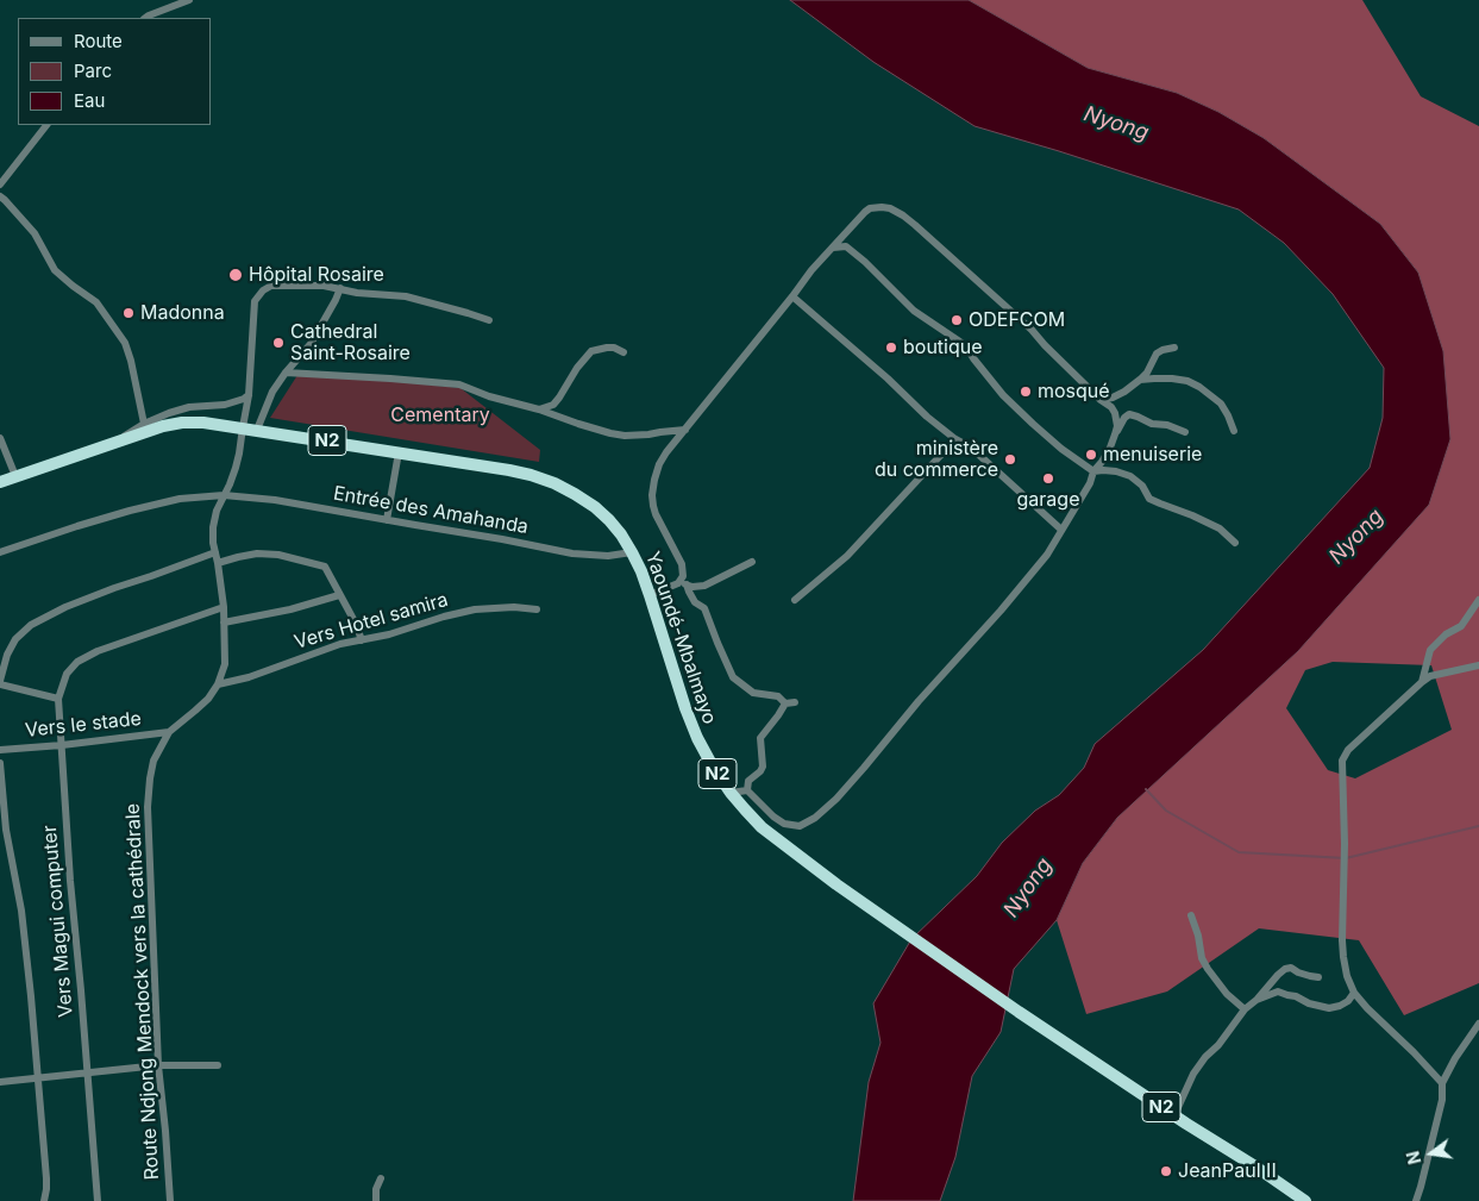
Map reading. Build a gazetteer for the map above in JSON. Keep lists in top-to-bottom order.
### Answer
{
  "streets": {
    "highway": ["N2", "Yaoundé-Mbalmayo"],
    "street": [
      "Entrée des Amahanda",
      "Vers Hotel samira",
      "Vers le stade",
      "Vers Magui computer",
      "Route Ndjong Mendock vers la cathédrale"
    ]
  },
  "crossings": [
    ["N2", "Yaoundé-Mbalmayo"],
    ["Entrée des Amahanda", "Yaoundé-Mbalmayo"],
    ["Entrée des Amahanda", "Route Ndjong Mendock vers la cathédrale"],
    ["Vers Hotel samira", "Route Ndjong Mendock vers la cathédrale"],
    ["Yaoundé-Mbalmayo", "Route Ndjong Mendock vers la cathédrale"],
    ["Vers le stade", "Vers Magui computer"],
    ["Vers le stade", "Route Ndjong Mendock vers la cathédrale"]
  ],
  "water": ["Nyong"],
  "parks": ["Cementary"],
  "places": [
    "Hôpital Rosaire",
    "Madonna",
    "ODEFCOM",
    "Cathedral Saint-Rosaire",
    "boutique",
    "mosqué",
    "menuiserie",
    "ministère du commerce",
    "garage",
    "JeanPaul II"
  ],
  "legend": ["Route", "Parc", "Eau"],
  "north": "left"
}
